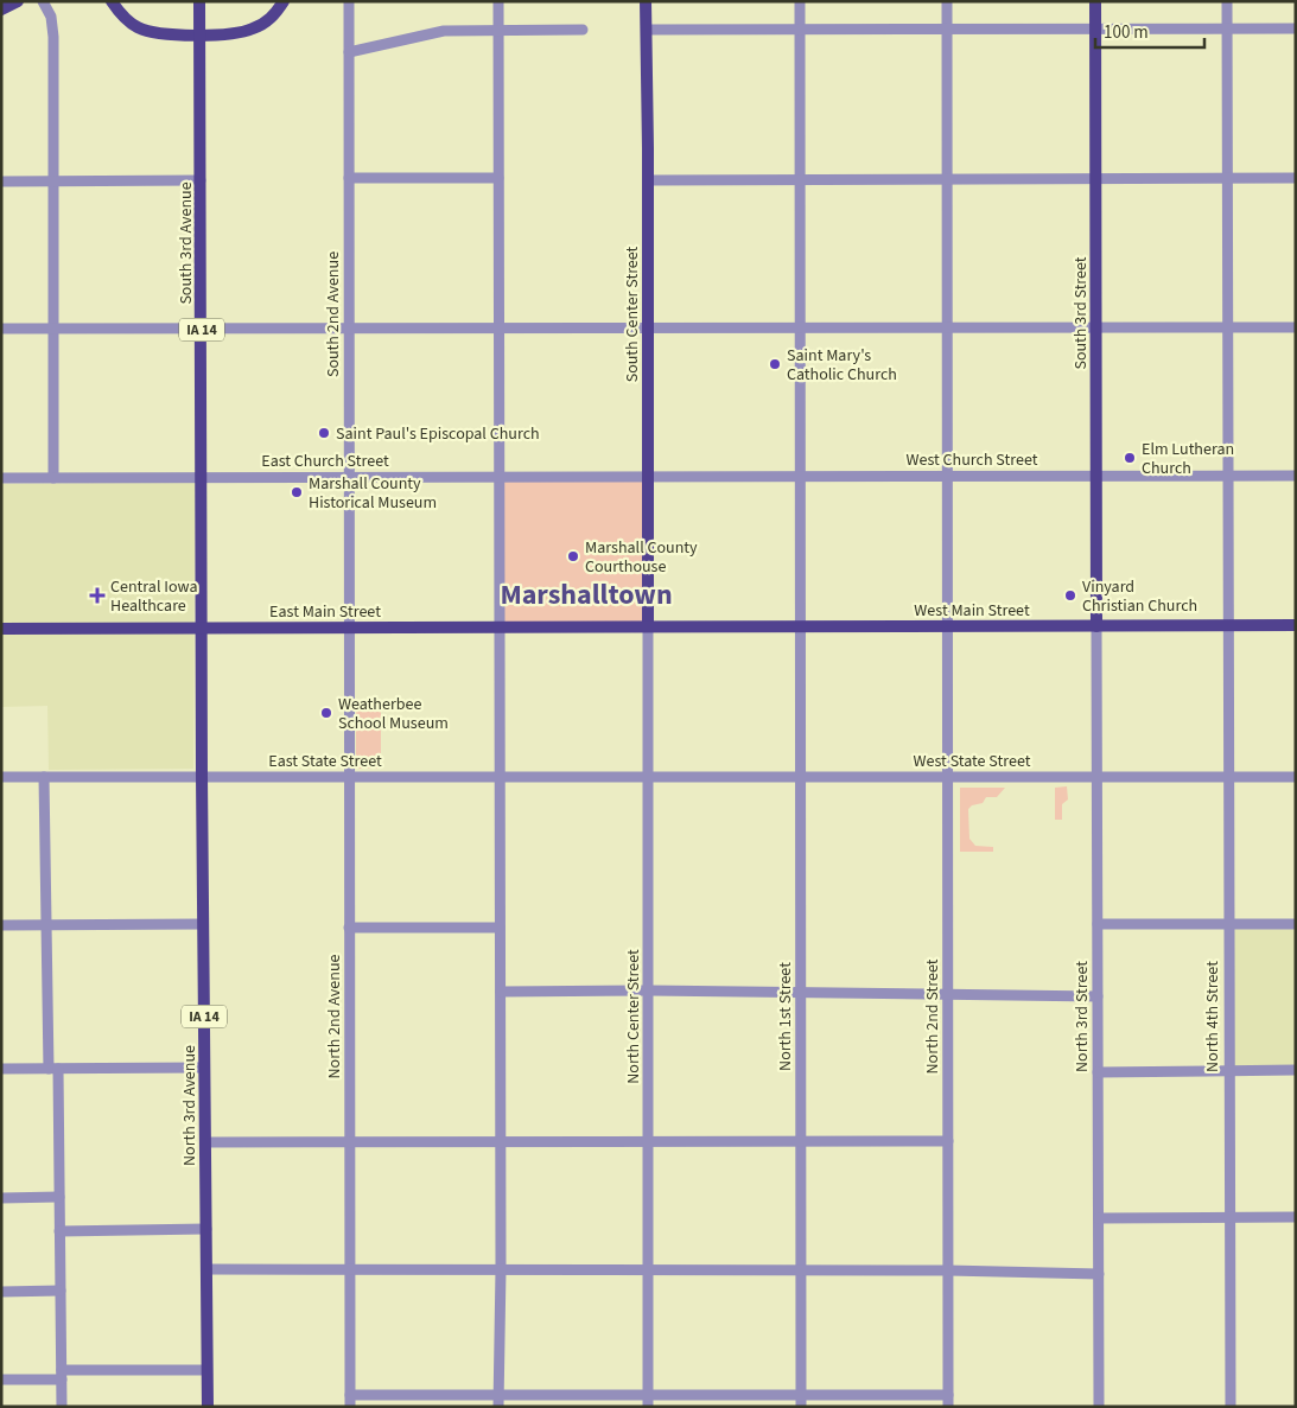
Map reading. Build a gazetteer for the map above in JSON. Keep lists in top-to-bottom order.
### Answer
{
  "streets": {
    "main road": [
      "South 3rd Avenue",
      "South 3rd Street",
      "South Center Street",
      "IA 14",
      "West Main Street",
      "East Main Street",
      "North 3rd Avenue"
    ],
    "street": [
      "South 2nd Avenue",
      "West Church Street",
      "East Church Street",
      "East State Street",
      "West State Street",
      "North 2nd Avenue",
      "North Center Street",
      "North 1st Street",
      "North 2nd Street",
      "North 3rd Street",
      "North 4th Street"
    ]
  },
  "crossings": [
    ["South 3rd Avenue", "East Church Street"],
    ["South 3rd Avenue", "East Main Street"],
    ["South 3rd Avenue", "North 3rd Avenue"],
    ["South 3rd Street", "West Church Street"],
    ["South 3rd Street", "West Main Street"],
    ["South 3rd Street", "North 3rd Street"],
    ["South 2nd Avenue", "East Church Street"],
    ["South 2nd Avenue", "East Main Street"],
    ["South 2nd Avenue", "North 2nd Avenue"],
    ["South Center Street", "West Church Street"],
    ["South Center Street", "East Church Street"],
    ["South Center Street", "West Main Street"],
    ["South Center Street", "East Main Street"],
    ["South Center Street", "North Center Street"],
    ["West Church Street", "East Church Street"],
    ["West Church Street", "North 1st Street"],
    ["West Church Street", "North 2nd Street"],
    ["West Church Street", "North 4th Street"],
    ["West Main Street", "East Main Street"],
    ["West Main Street", "North Center Street"],
    ["West Main Street", "North 1st Street"],
    ["West Main Street", "North 2nd Street"],
    ["West Main Street", "North 3rd Street"],
    ["West Main Street", "North 4th Street"],
    ["East Main Street", "North 2nd Avenue"],
    ["East Main Street", "North Center Street"],
    ["East Main Street", "North 3rd Avenue"],
    ["East State Street", "West State Street"],
    ["East State Street", "North 2nd Avenue"],
    ["East State Street", "North Center Street"],
    ["East State Street", "North 3rd Avenue"],
    ["West State Street", "North Center Street"],
    ["West State Street", "North 1st Street"],
    ["West State Street", "North 2nd Street"],
    ["West State Street", "North 3rd Street"],
    ["West State Street", "North 4th Street"]
  ],
  "districts": ["Marshalltown"],
  "places": {
    "other": [
      "Saint Mary's Catholic Church",
      "Saint Paul's Episcopal Church",
      "Elm Lutheran Church",
      "Marshall County Historical Museum",
      "Marshall County Courthouse",
      "Vinyard Christian Church",
      "Weatherbee School Museum"
    ],
    "health": ["Central Iowa Healthcare"]
  },
  "scale_bar": "100 m"
}
